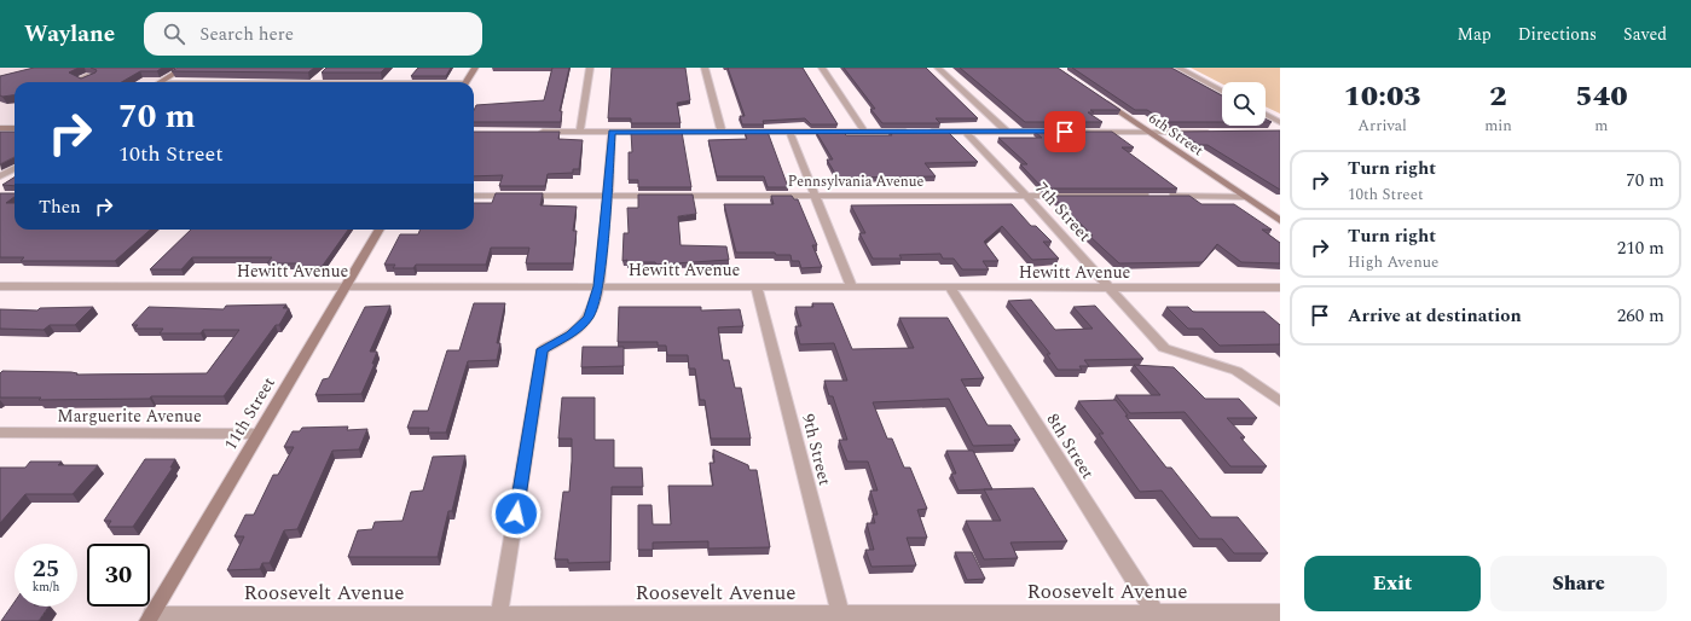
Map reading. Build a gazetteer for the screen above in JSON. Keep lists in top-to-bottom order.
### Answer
{
  "streets": {
    "main road": ["6th Street", "11th Street"],
    "street": [
      "Pennsylvania Avenue",
      "7th Street",
      "Hewitt Avenue",
      "Marguerite Avenue",
      "8th Street",
      "9th Street",
      "Roosevelt Avenue"
    ]
  },
  "crossings": [
    ["6th Street", "Pennsylvania Avenue"],
    ["Pennsylvania Avenue", "7th Street"],
    ["7th Street", "Hewitt Avenue"],
    ["Hewitt Avenue", "11th Street"],
    ["Hewitt Avenue", "8th Street"],
    ["Hewitt Avenue", "9th Street"],
    ["11th Street", "Marguerite Avenue"],
    ["11th Street", "Roosevelt Avenue"],
    ["8th Street", "Roosevelt Avenue"],
    ["9th Street", "Roosevelt Avenue"]
  ],
  "page": {
    "header": "Waylane",
    "search": "Search here",
    "nav": ["Map", "Directions", "Saved"],
    "eta": [
      "10:03",
      "Arrival",
      "2",
      "min",
      "540",
      "m"
    ],
    "turn": ["70 m", "10th Street"],
    "list": [
      {
        "name": "Turn right",
        "note": "10th Street",
        "value": "70 m"
      },
      {
        "name": "Turn right",
        "note": "High Avenue",
        "value": "210 m"
      },
      {
        "name": "Arrive at destination",
        "value": "260 m"
      }
    ],
    "then": "Then",
    "speed": "25 km/h",
    "limit": "30",
    "buttons": ["Exit", "Share"]
  }
}
